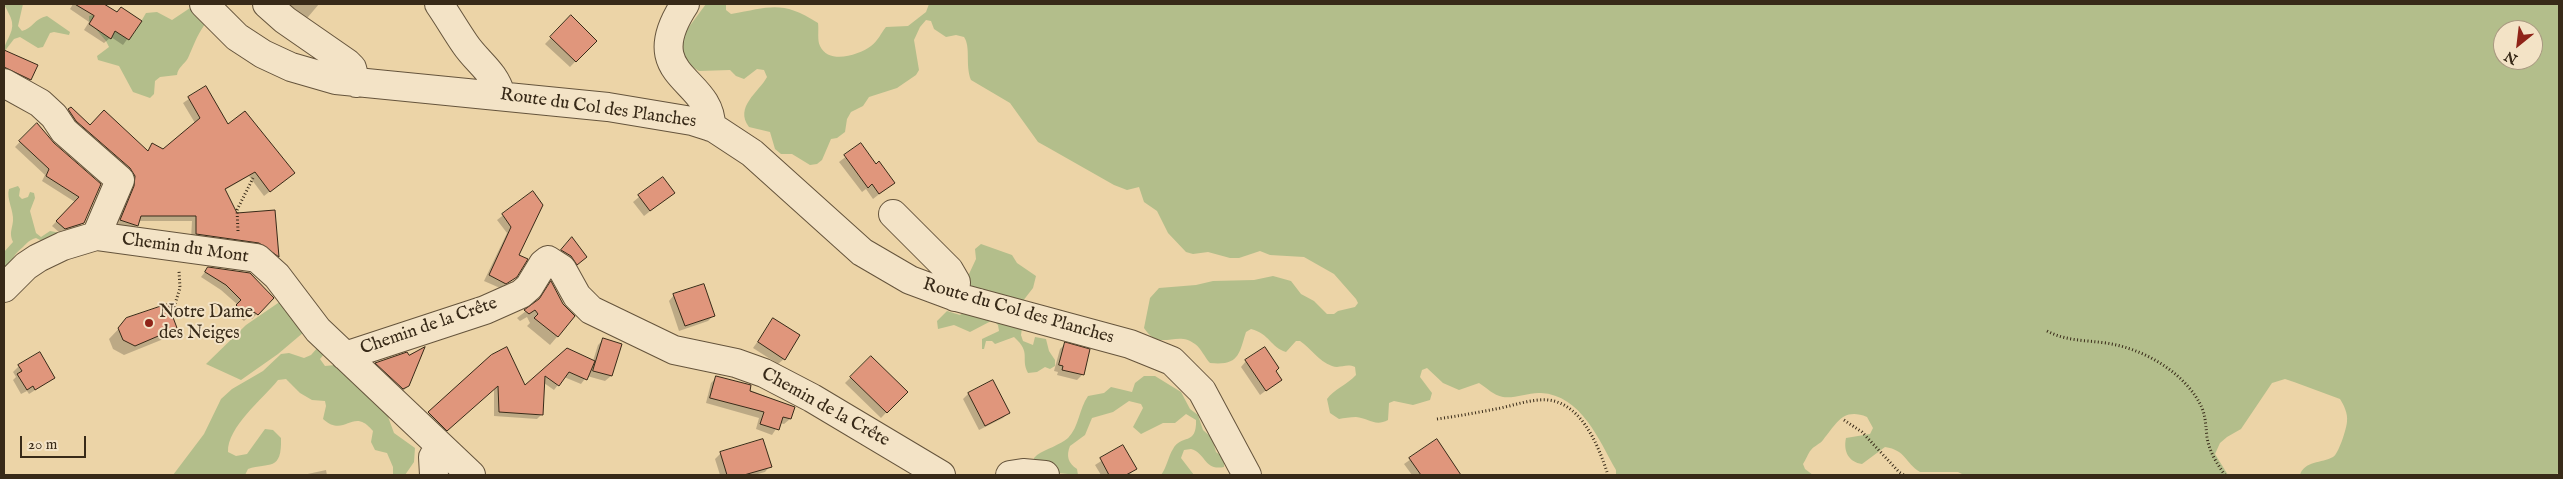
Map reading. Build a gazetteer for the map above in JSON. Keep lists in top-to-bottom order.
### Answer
{
  "streets": {
    "street": ["Route du Col des Planches", "Chemin du Mont", "Chemin de la Crête"]
  },
  "crossings": [
    ["Chemin du Mont", "Chemin de la Crête"]
  ],
  "places": ["Notre Dame des Neiges"],
  "scale_bar": "20 m",
  "north": "bottom left"
}
